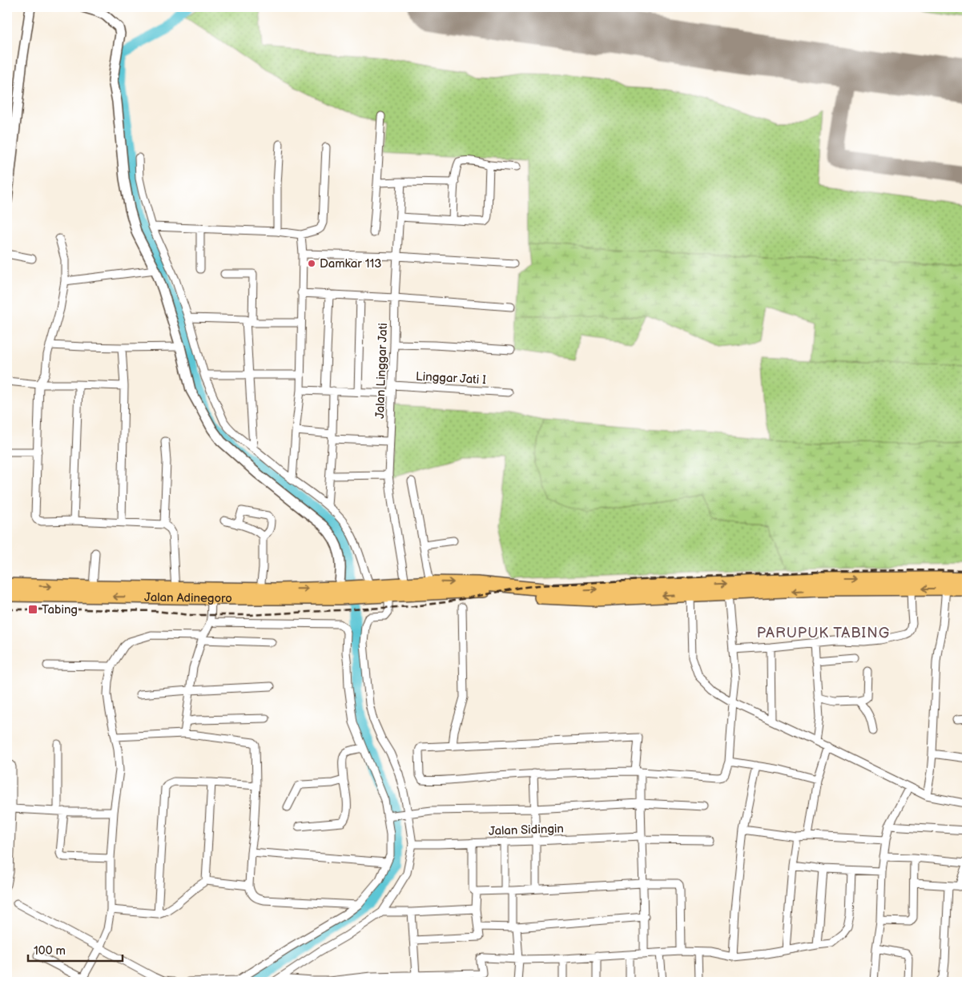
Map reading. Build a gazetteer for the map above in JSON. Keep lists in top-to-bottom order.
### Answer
{
  "streets": {
    "highway": ["Jalan Adinegoro"],
    "street": ["Jalan Linggar Jati", "Linggar Jati I", "Jalan Sidingin"]
  },
  "crossings": [
    ["Jalan Linggar Jati", "Linggar Jati I"]
  ],
  "districts": ["PARUPUK TABING"],
  "places": {
    "other": ["Damkar 113"],
    "transit": ["Tabing"]
  },
  "scale_bar": "100 m"
}
